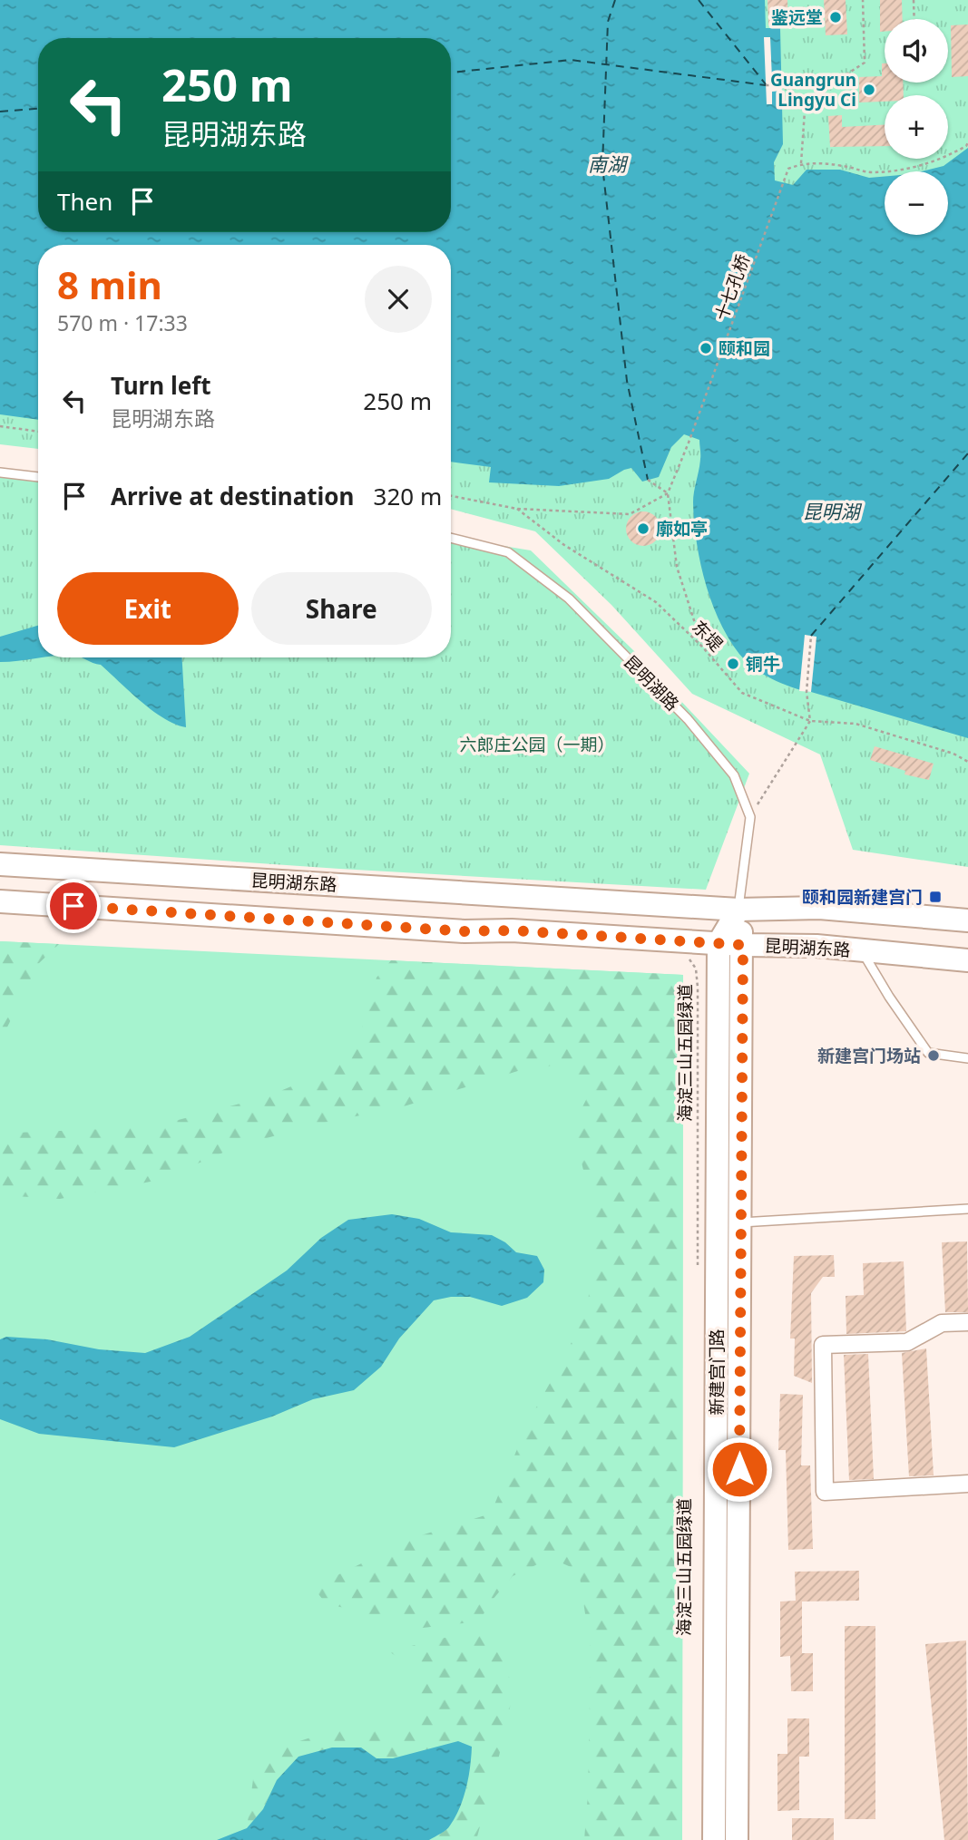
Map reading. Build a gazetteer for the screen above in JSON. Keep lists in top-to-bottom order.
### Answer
{
  "streets": {
    "main road": ["昆明湖东路", "新建宫门路"],
    "lane": ["昆明湖路"],
    "path": ["十七孔桥", "东堤", "海淀三山五园绿道"]
  },
  "crossings": [
    ["昆明湖路", "昆明湖东路"],
    ["昆明湖路", "新建宫门路"],
    ["昆明湖东路", "新建宫门路"]
  ],
  "water": ["南湖", "昆明湖"],
  "parks": ["六郎庄公园（一期）"],
  "places": {
    "other": [
      "鉴远堂",
      "Guangrun Lingyu Ci",
      "颐和园",
      "廓如亭",
      "铜牛",
      "新建宫门场站"
    ],
    "transit": ["颐和园新建宫门"]
  },
  "page": {
    "map_buttons": ["+", "−"],
    "turn": ["250 m", "昆明湖东路"],
    "then": "Then",
    "heading": ["8 min", "570 m · 17:33"],
    "list": [
      {
        "name": "Turn left",
        "note": "昆明湖东路",
        "value": "250 m"
      },
      {
        "name": "Arrive at destination",
        "value": "320 m"
      }
    ],
    "buttons": ["Exit", "Share"]
  }
}
